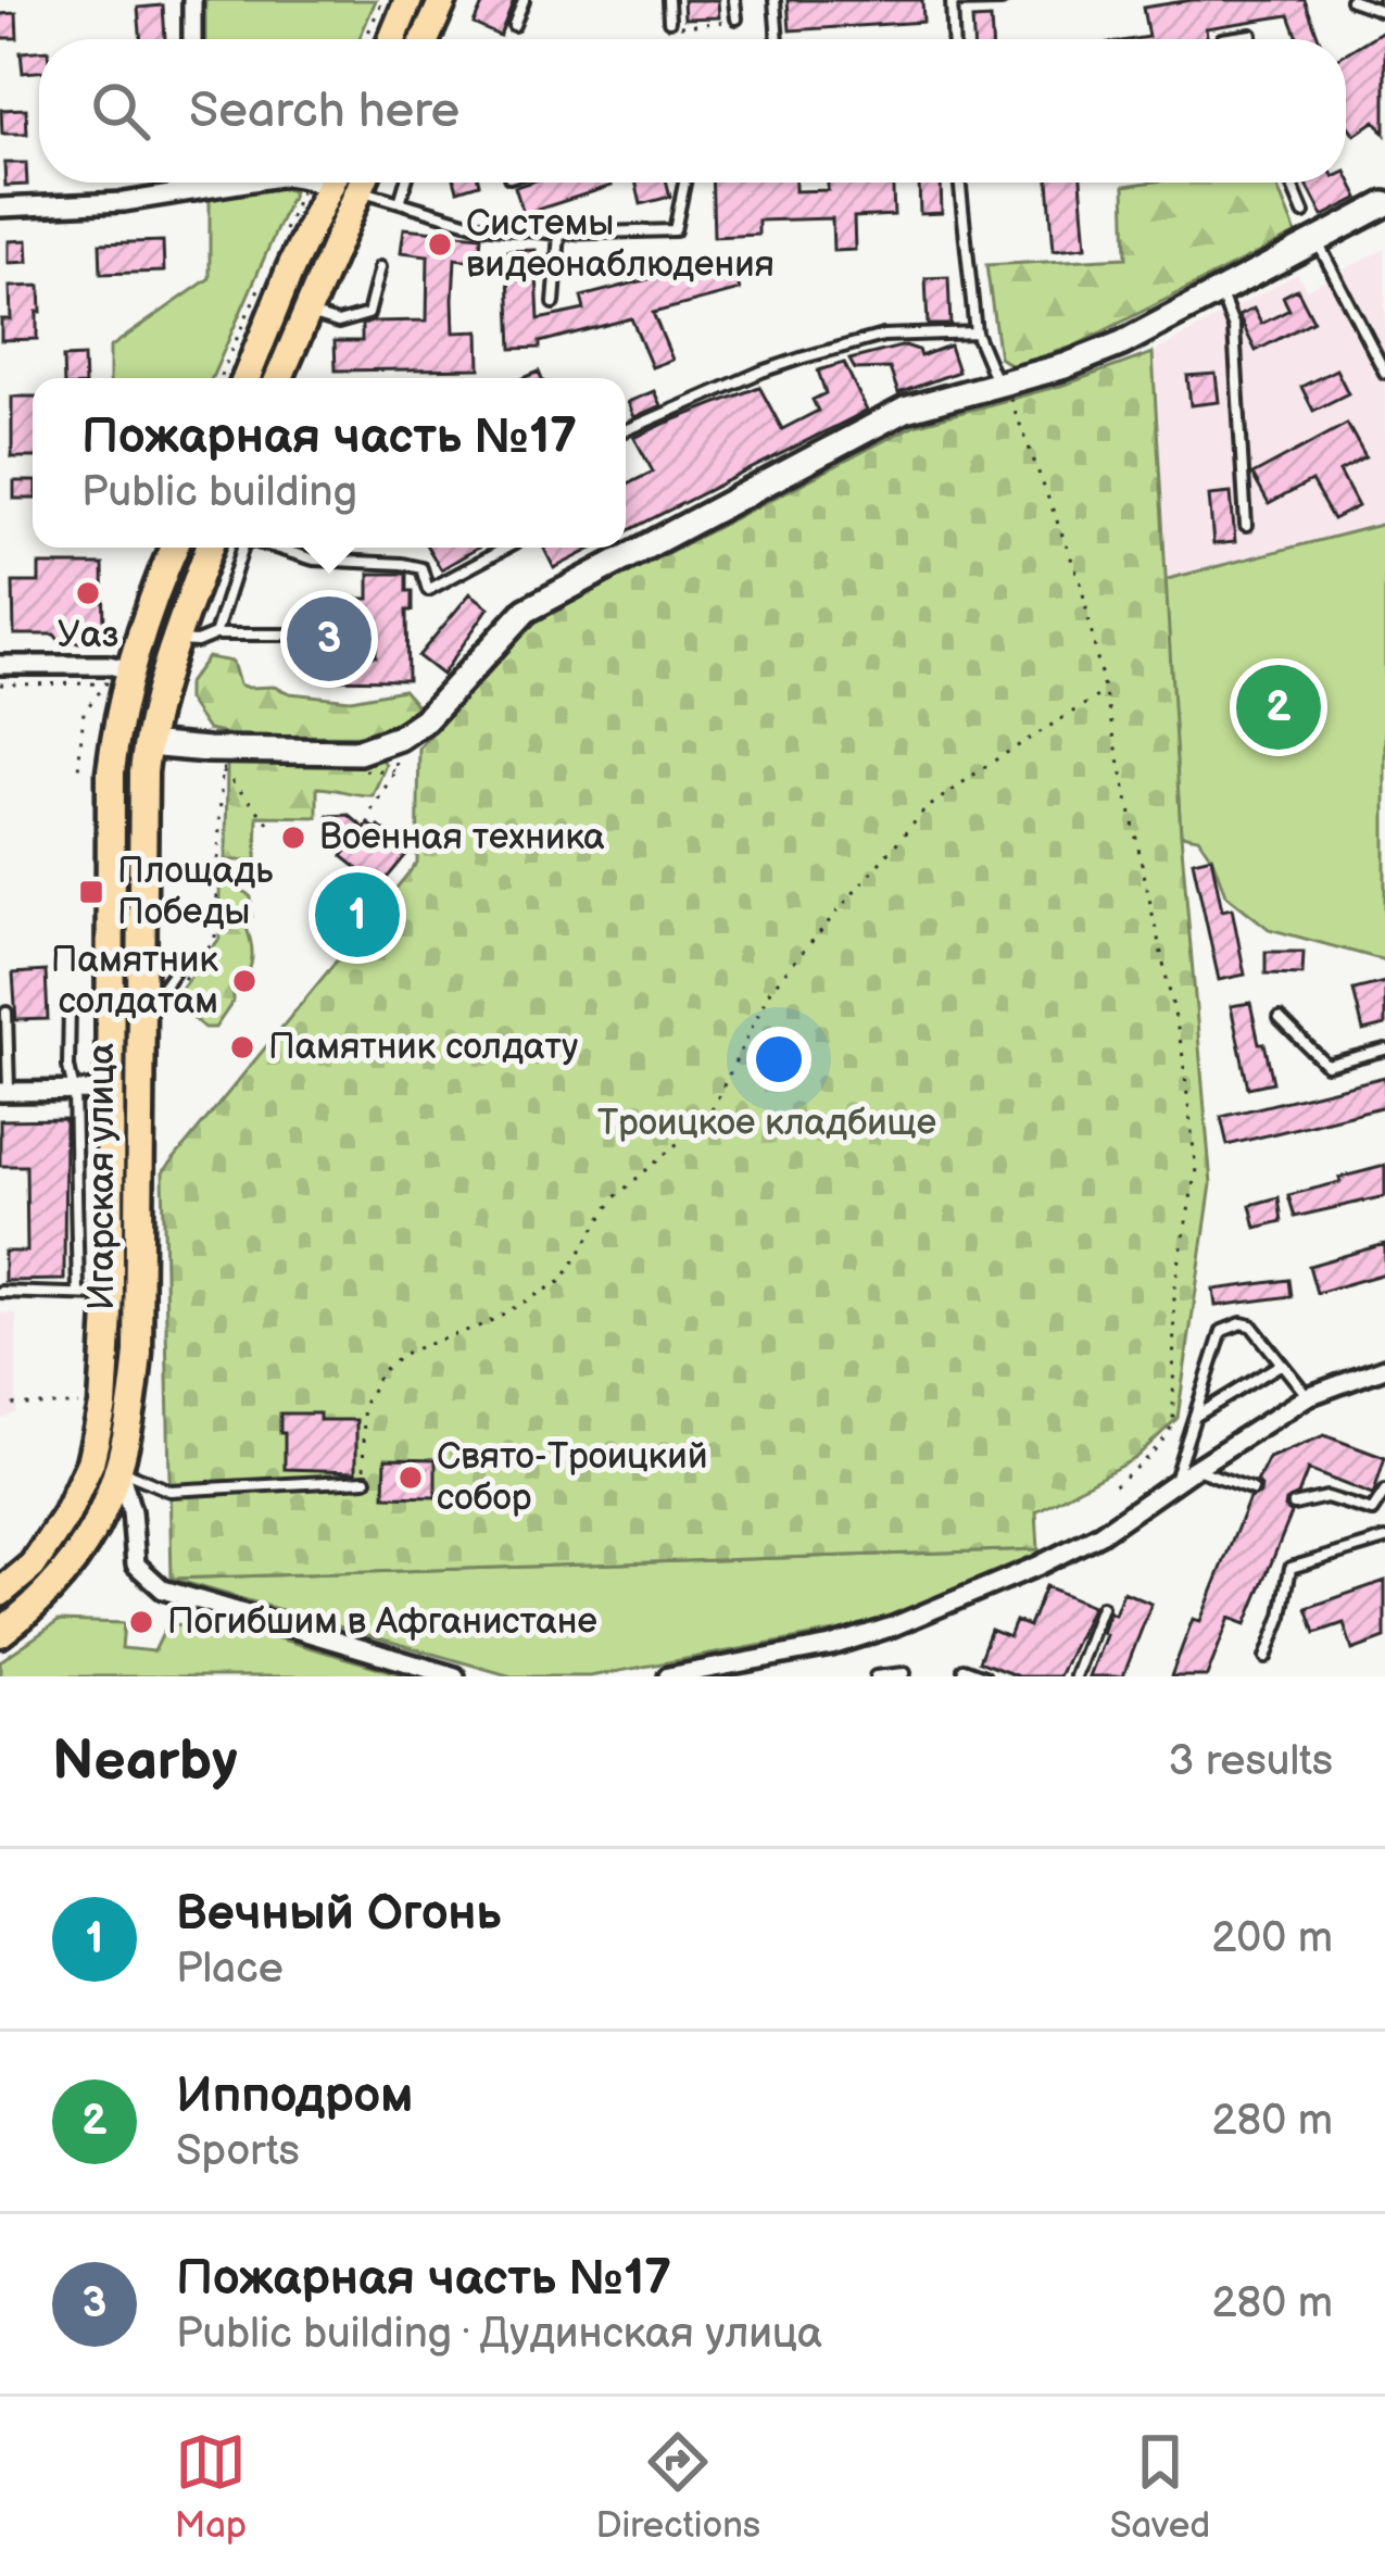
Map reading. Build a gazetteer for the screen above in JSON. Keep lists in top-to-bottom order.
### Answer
{
  "streets": {
    "main road": ["Игарская улица"]
  },
  "parks": ["Троицкое кладбище"],
  "places": {
    "other": [
      "Системы видеонаблюдения",
      "Уаз",
      "Военная техника",
      "Памятник солдатам",
      "Памятник солдату",
      "Свято-Троицкий собор",
      "Погибшим в Афганистане"
    ],
    "transit": ["Площадь Победы"]
  },
  "page": {
    "search": "Search here",
    "popup": ["Пожарная часть №17", "Public building"],
    "pins": ["3", "2", "1"],
    "heading": ["Nearby", "3 results"],
    "list": [
      {
        "mark": "1",
        "name": "Вечный Огонь",
        "note": "Place",
        "value": "200 m"
      },
      {
        "mark": "2",
        "name": "Ипподром",
        "note": "Sports",
        "value": "280 m"
      },
      {
        "mark": "3",
        "name": "Пожарная часть №17",
        "note": "Public building · Дудинская улица",
        "value": "280 m"
      }
    ],
    "nav": ["Map", "Directions", "Saved"]
  }
}
